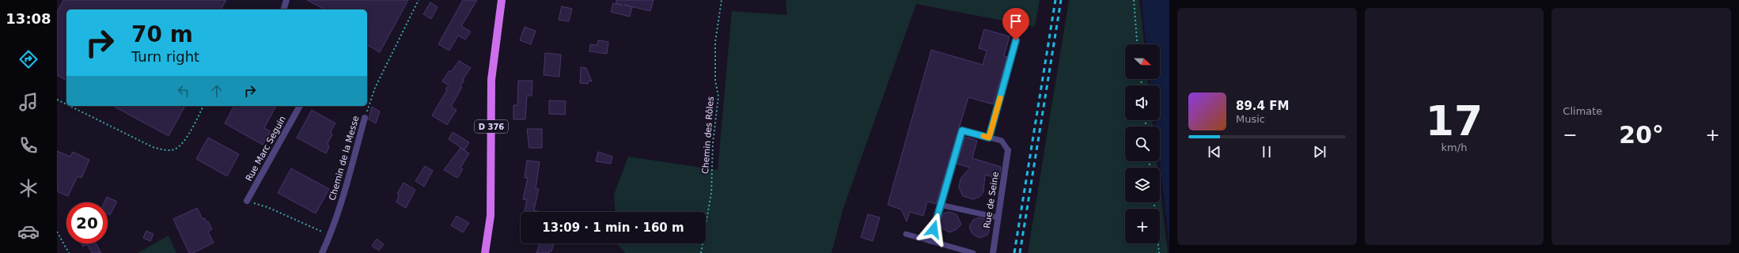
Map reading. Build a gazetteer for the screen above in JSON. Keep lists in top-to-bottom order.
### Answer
{
  "streets": {
    "main road": ["D 376"],
    "street": ["Rue Marc Seguin", "Chemin de la Messe", "Rue de Seine"],
    "path": ["Chemin des Rôles"]
  },
  "north": "right",
  "page": {
    "tabs": "13:08",
    "tile": [
      ["17", "km/h"],
      "Climate"
    ],
    "turn": ["70 m", "Turn right"],
    "map_buttons": "+",
    "song": ["89.4 FM", "Music"],
    "heat": ["−", "20°", "+"],
    "limit": "20",
    "trip": "13:09 · 1 min · 160 m"
  }
}
